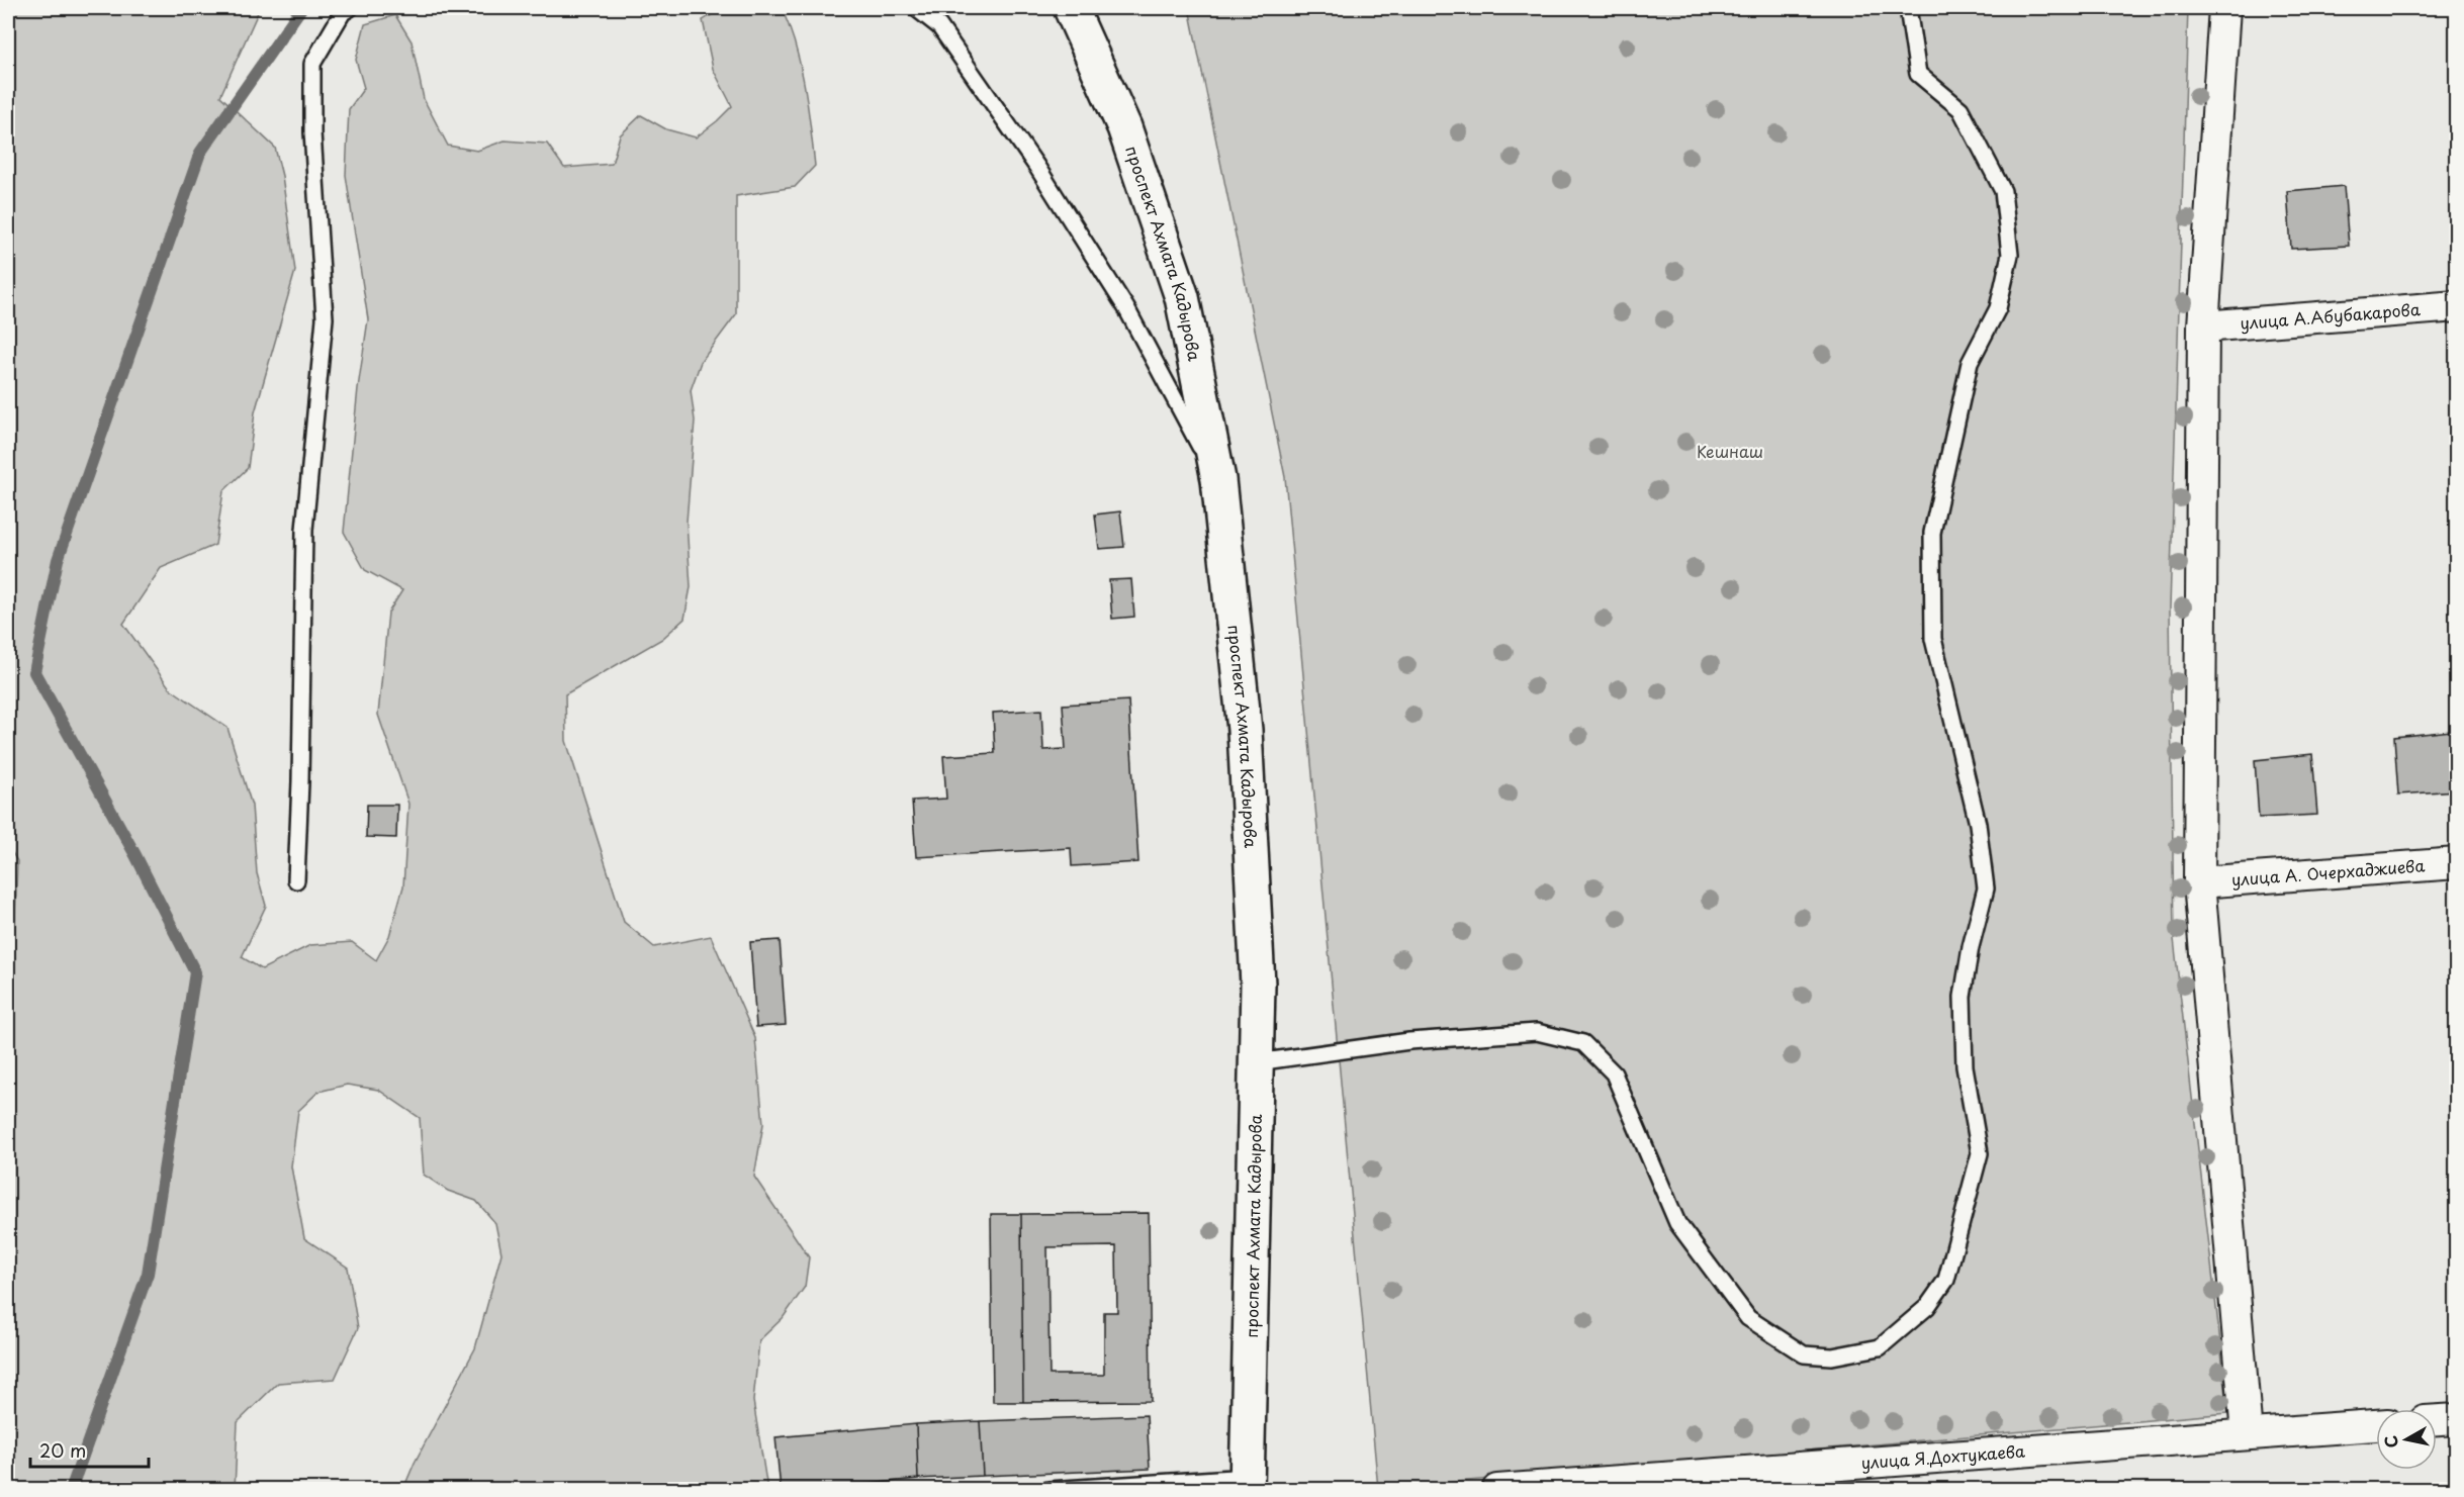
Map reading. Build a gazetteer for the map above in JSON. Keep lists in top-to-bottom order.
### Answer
{
  "streets": {
    "main road": ["проспект Ахмата Кадырова"],
    "street": ["улица А.Абубакарова", "улица А. Очерхаджиева", "улица Я.Дохтукаева"]
  },
  "parks": ["Кешнаш"],
  "scale_bar": "20 m",
  "north": "left"
}
